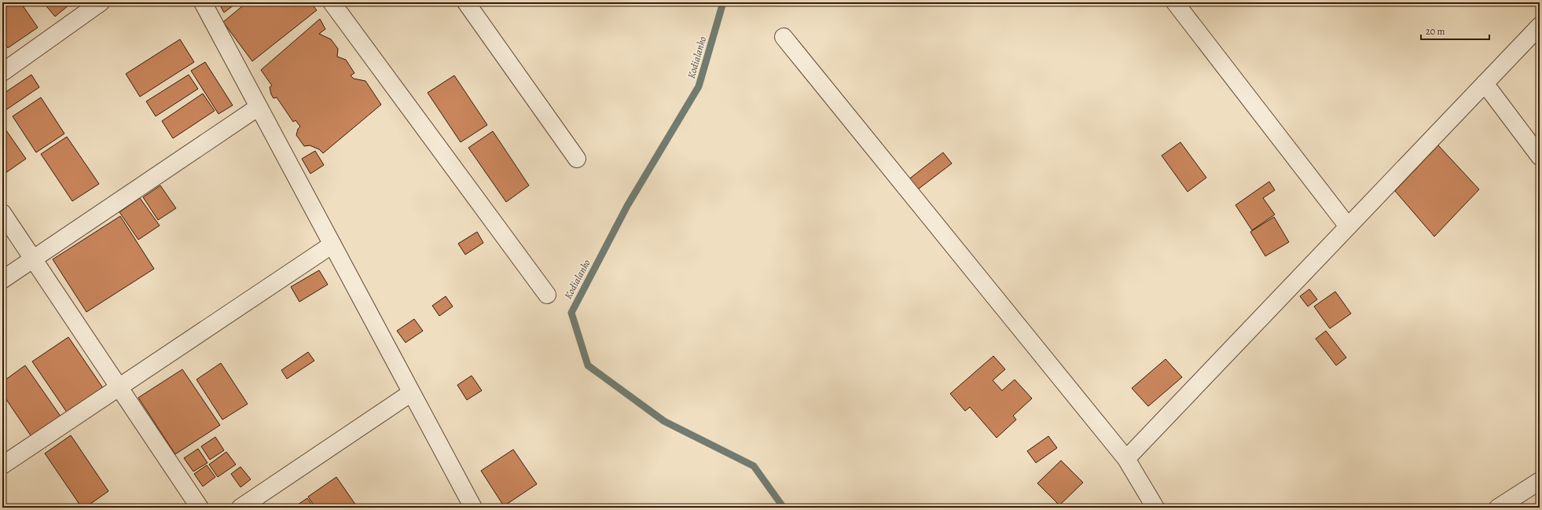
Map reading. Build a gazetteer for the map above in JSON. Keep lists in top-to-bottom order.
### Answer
{
  "water": ["Kodialanko"],
  "scale_bar": "20 m"
}
